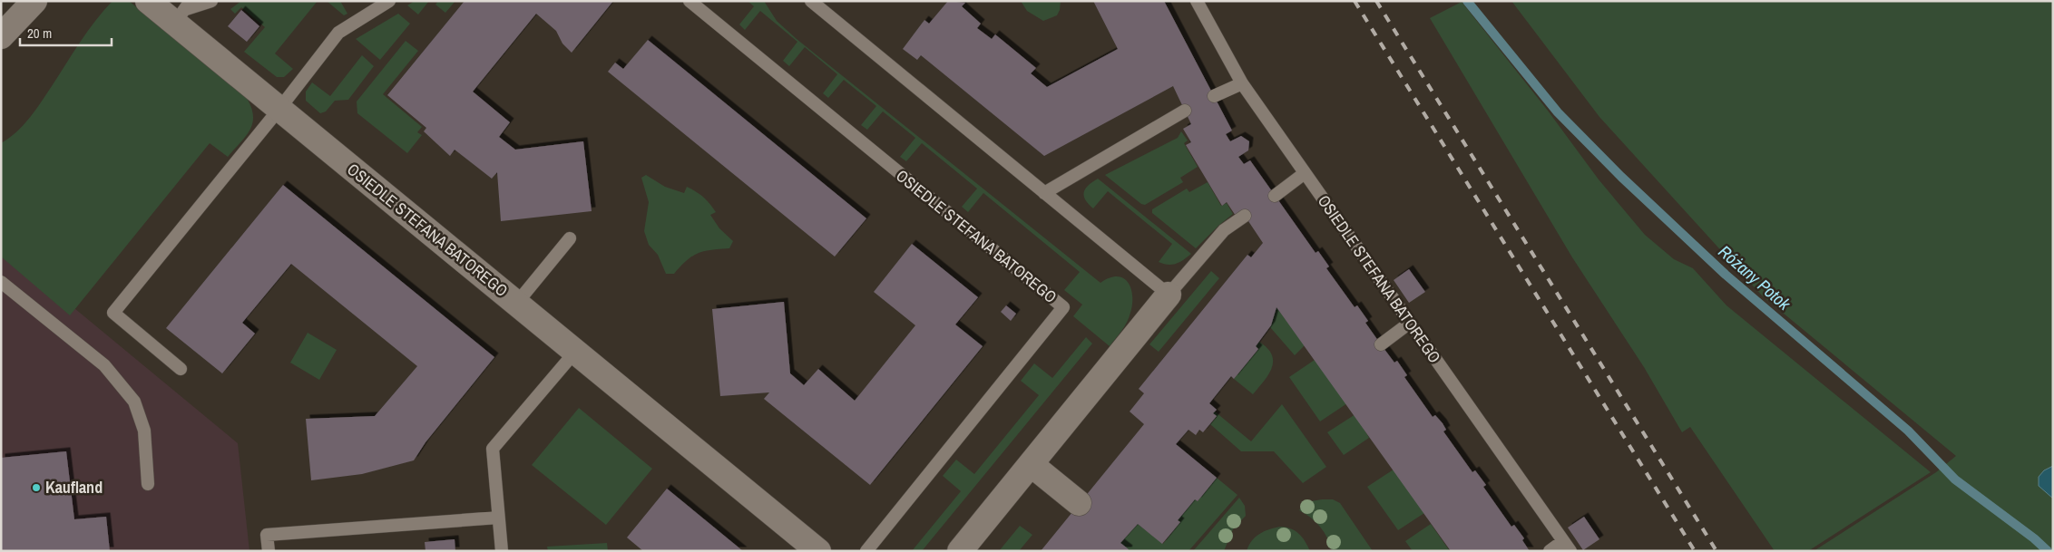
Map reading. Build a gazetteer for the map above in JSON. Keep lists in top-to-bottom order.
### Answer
{
  "streets": {
    "street": ["OSIEDLE STEFANA BATOREGO"]
  },
  "water": ["Różany Potok"],
  "places": ["Kaufland"],
  "scale_bar": "20 m"
}
